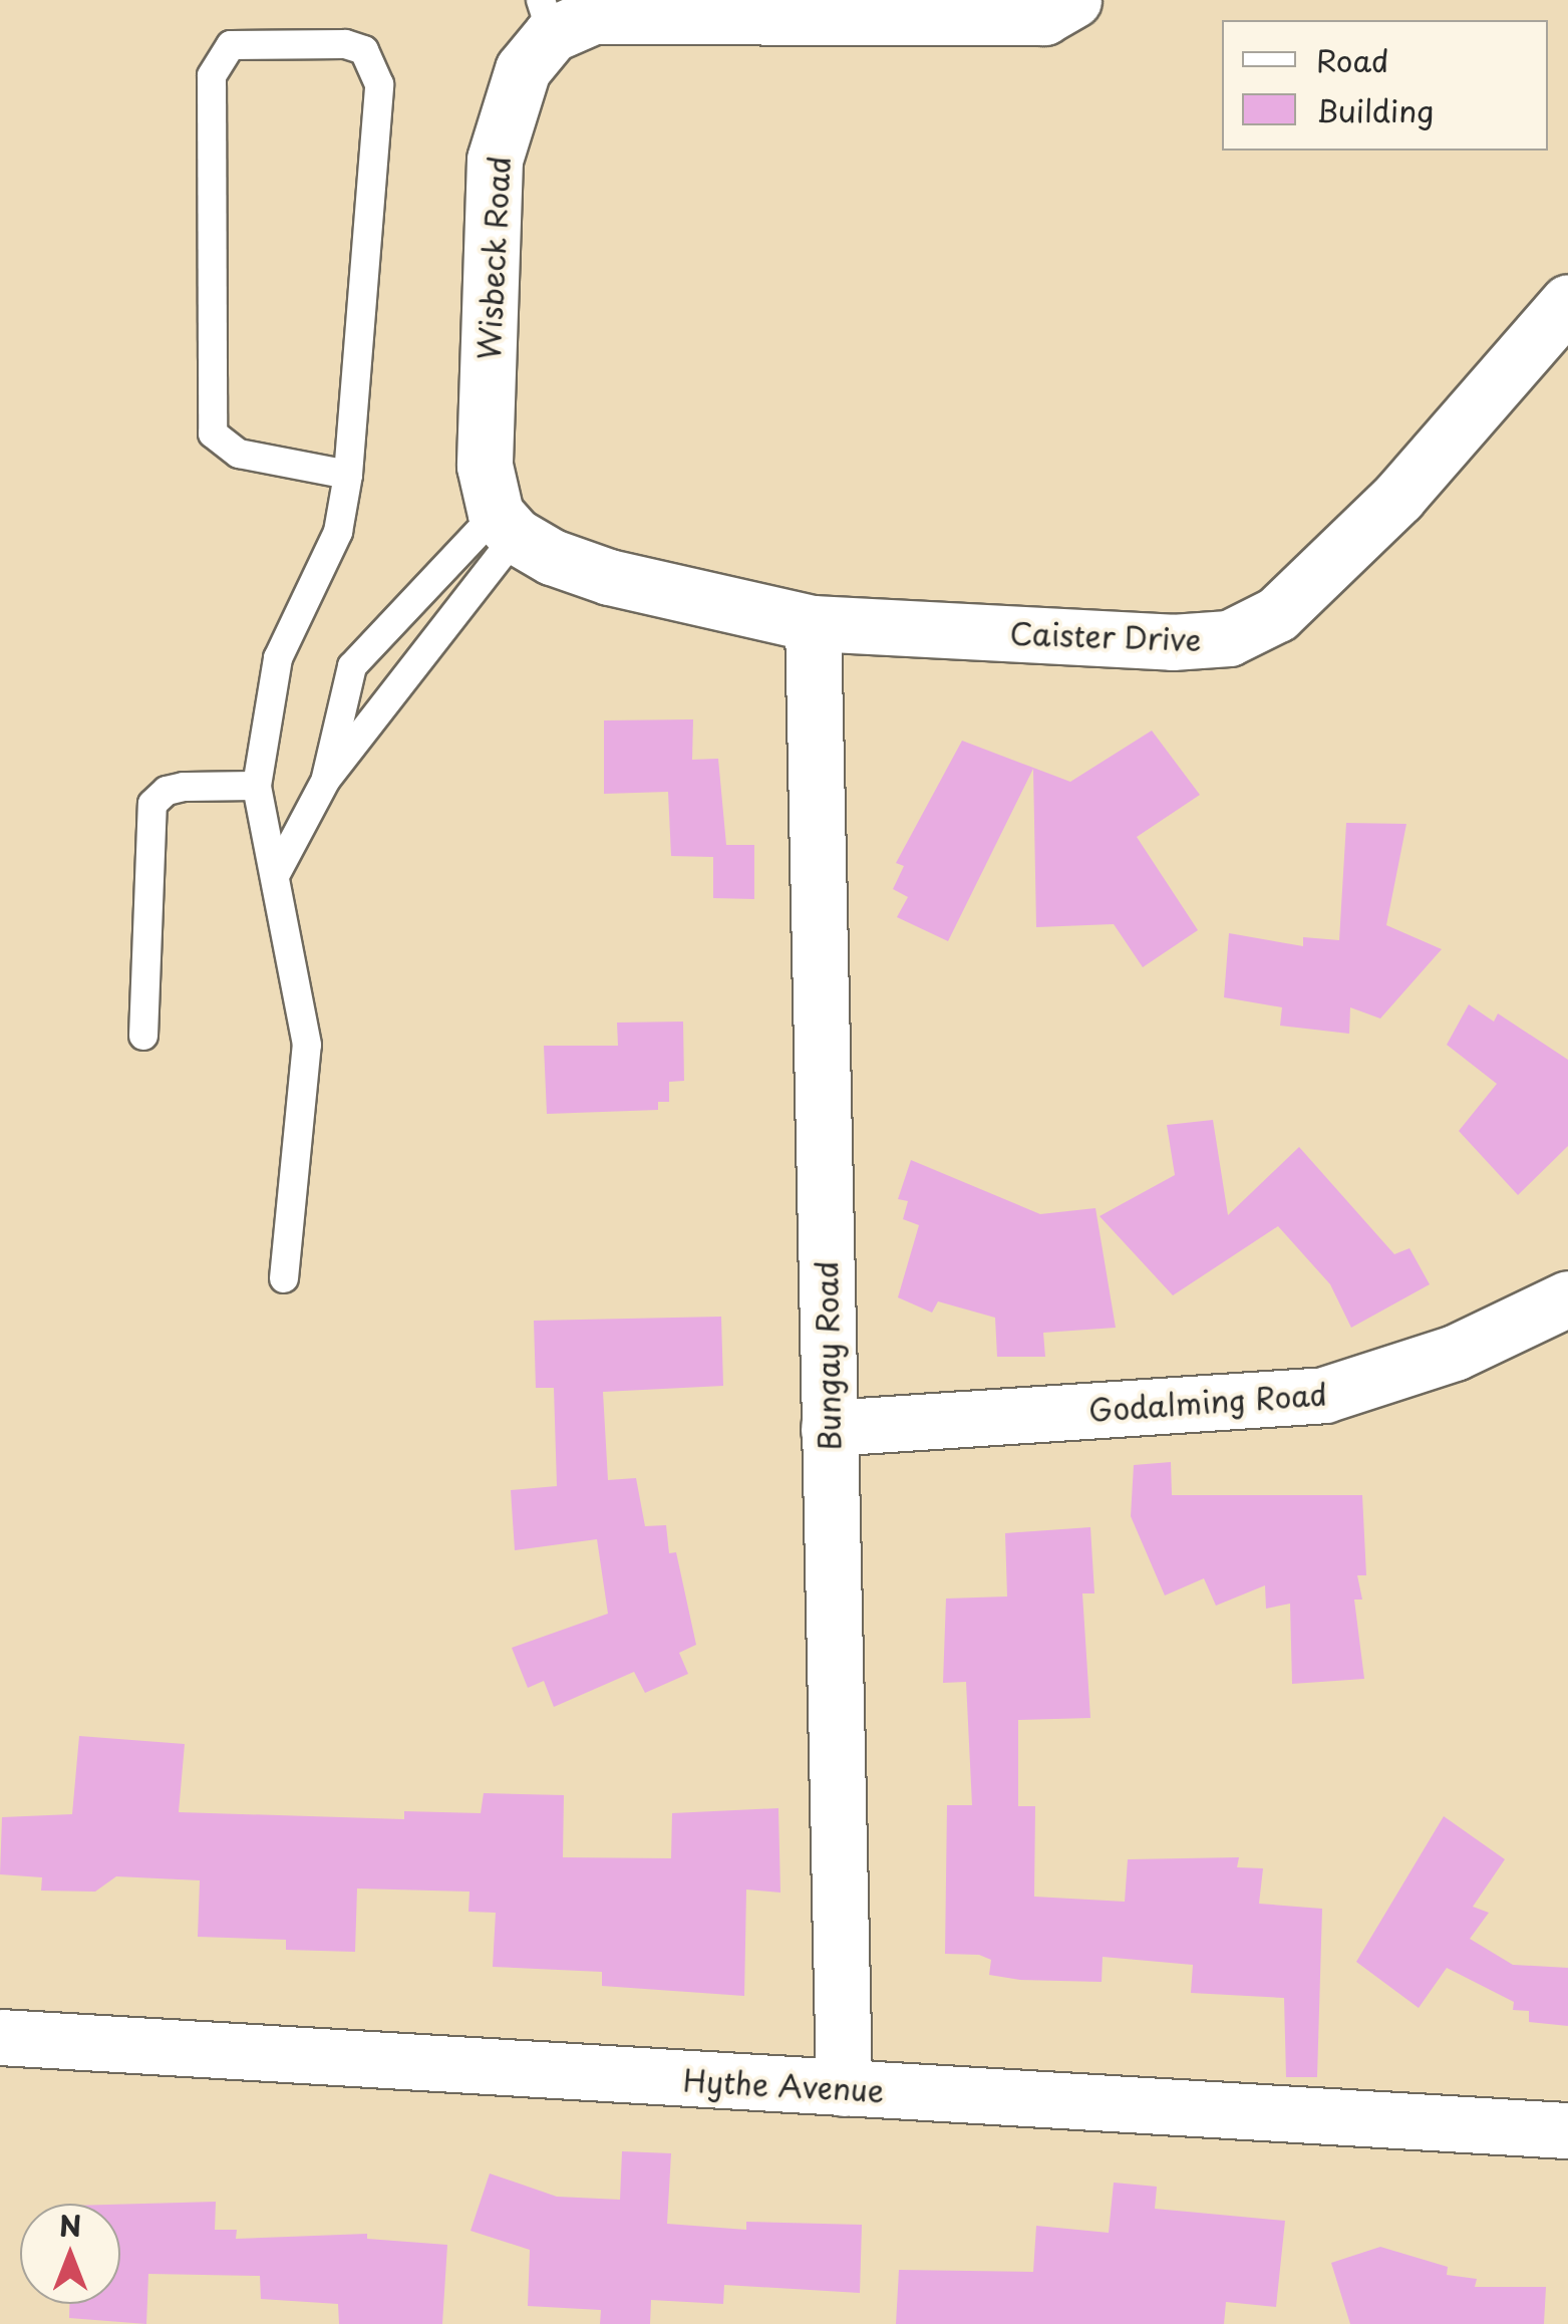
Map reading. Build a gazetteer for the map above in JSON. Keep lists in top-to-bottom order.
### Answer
{
  "streets": {
    "street": [
      "Wisbeck Road",
      "Caister Drive",
      "Bungay Road",
      "Godalming Road",
      "Hythe Avenue"
    ]
  },
  "crossings": [
    ["Wisbeck Road", "Caister Drive"],
    ["Caister Drive", "Bungay Road"],
    ["Bungay Road", "Godalming Road"],
    ["Bungay Road", "Hythe Avenue"]
  ],
  "legend": ["Road", "Building"],
  "north": "top"
}
